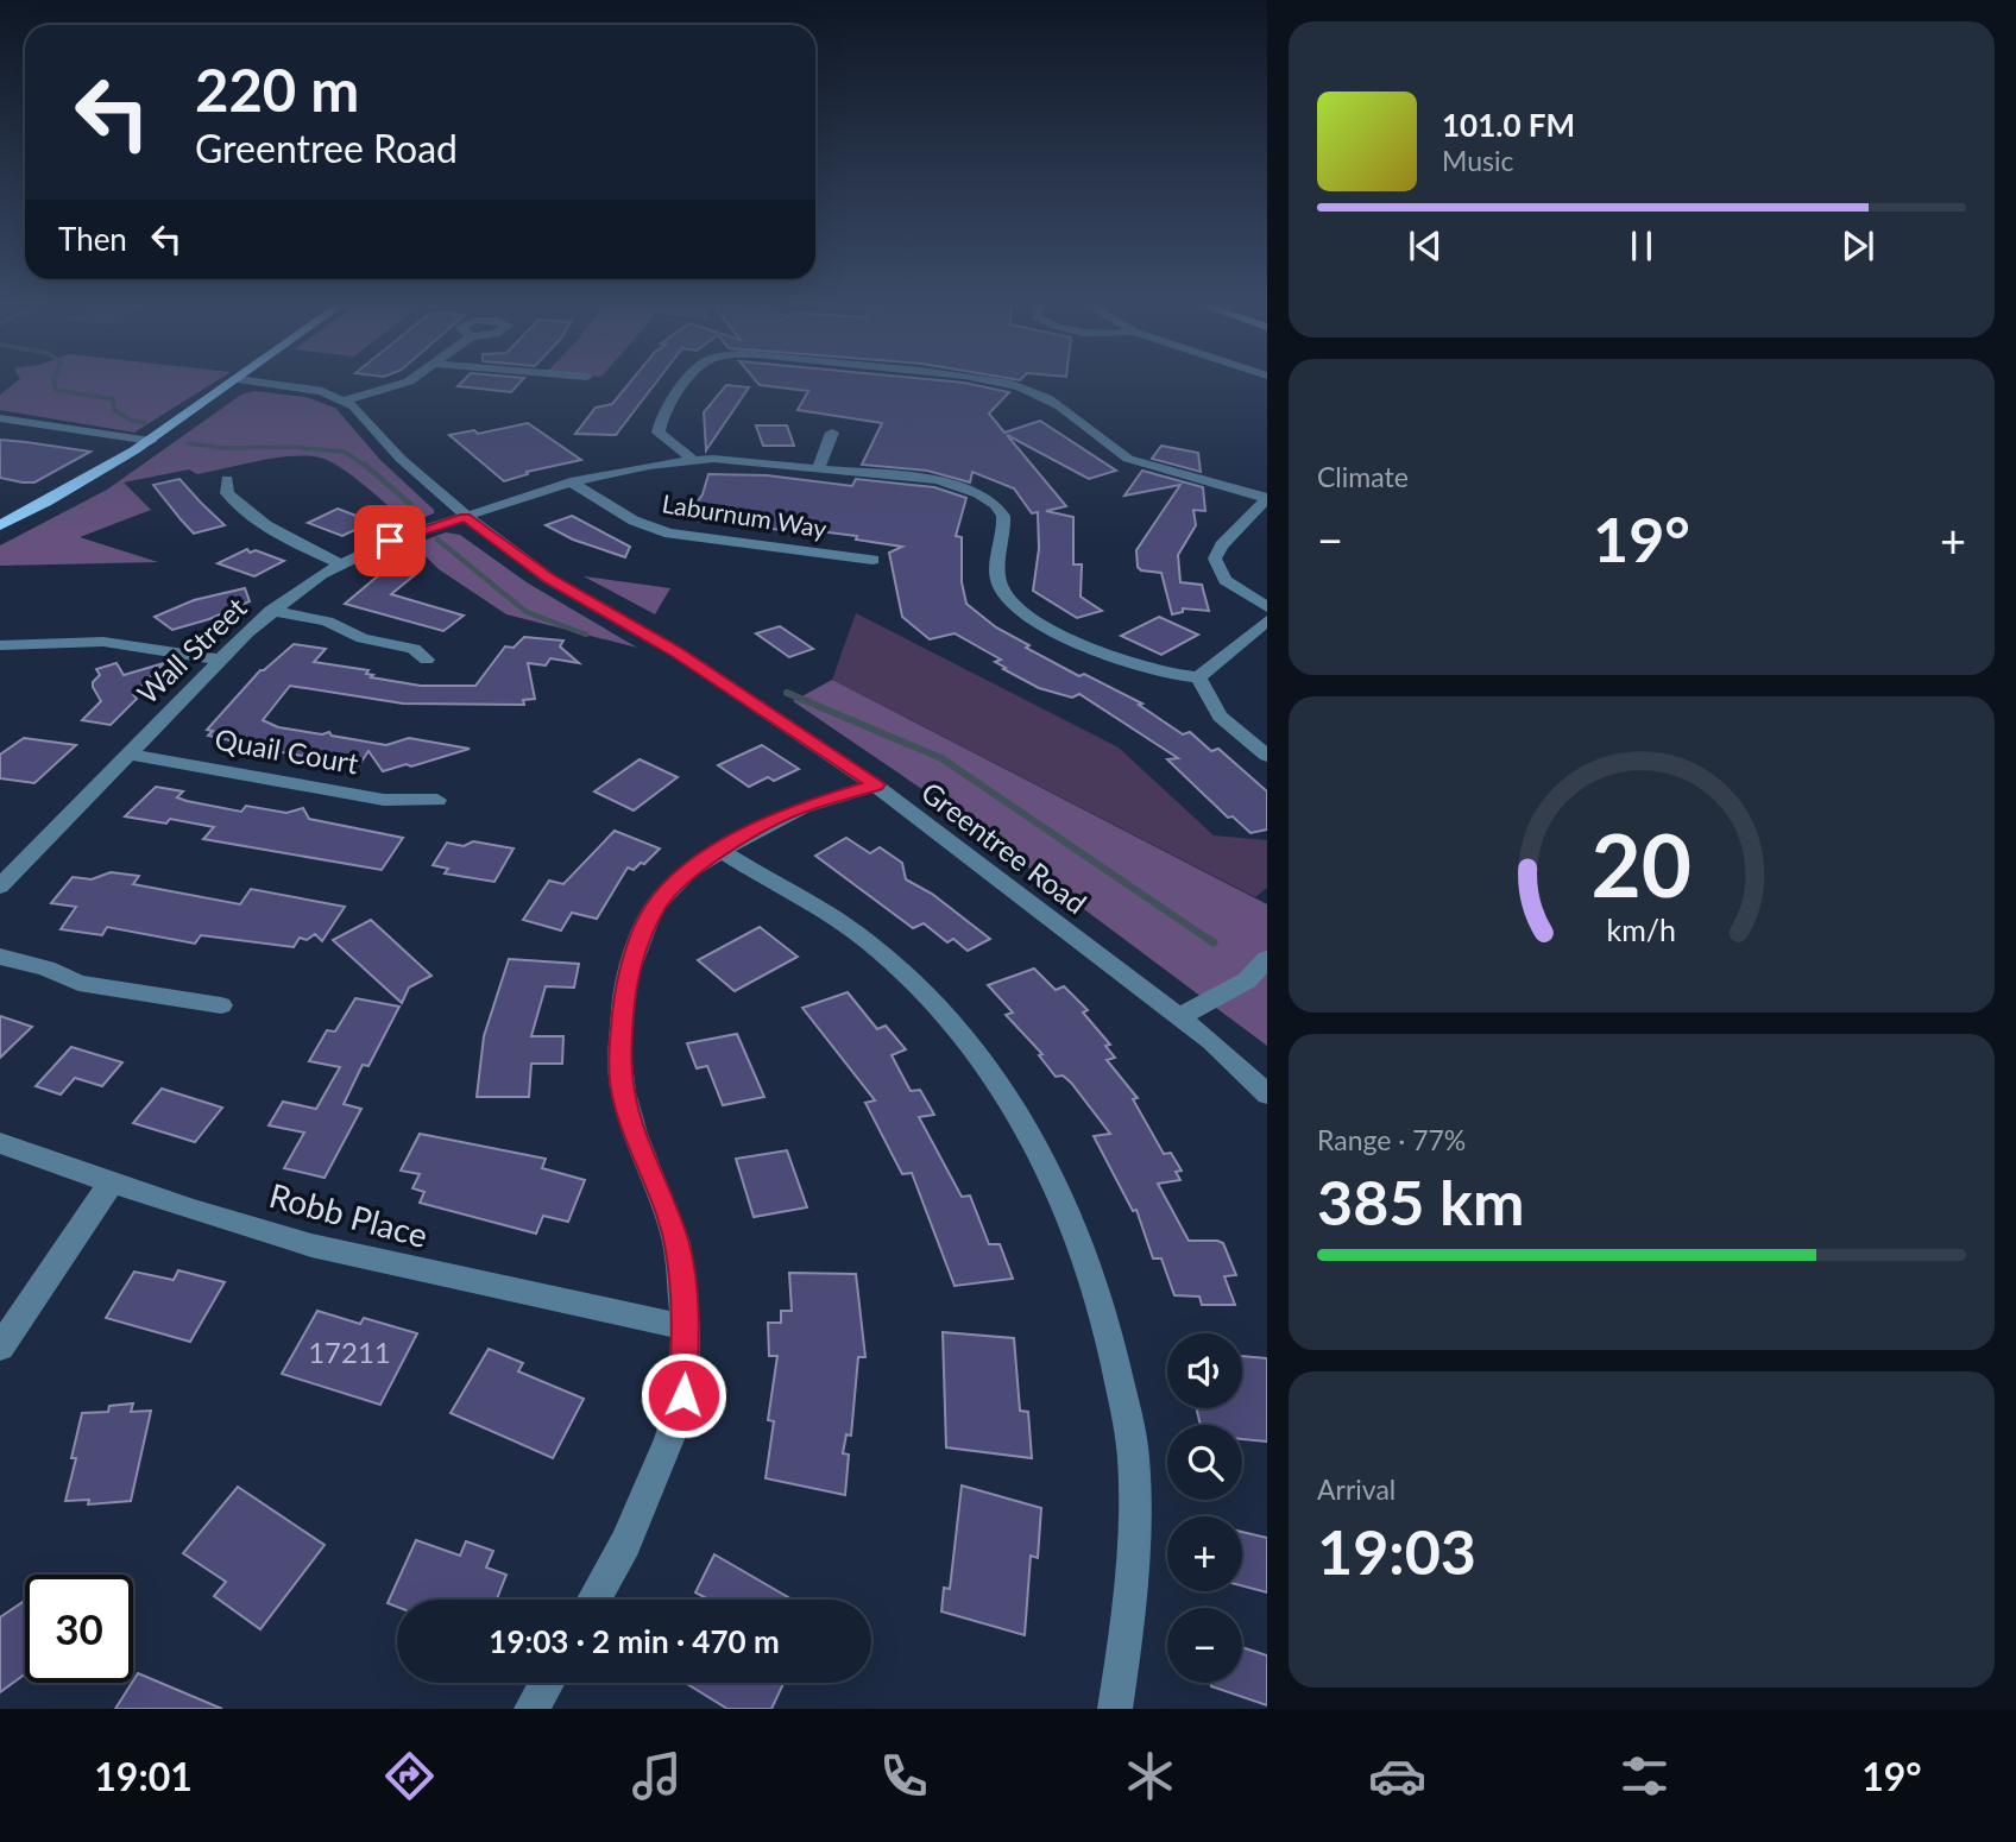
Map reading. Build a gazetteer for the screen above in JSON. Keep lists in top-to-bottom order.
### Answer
{
  "streets": {
    "street": [
      "Laburnum Way",
      "Wall Street",
      "Quail Court",
      "Greentree Road",
      "Robb Place"
    ]
  },
  "crossings": [
    ["Laburnum Way", "Wall Street"],
    ["Wall Street", "Quail Court"],
    ["Wall Street", "Greentree Road"]
  ],
  "house_numbers": ["17211"],
  "page": {
    "turn": ["220 m", "Greentree Road"],
    "song": ["101.0 FM", "Music"],
    "then": "Then",
    "tile": [
      "Climate",
      ["Range · 77%", "385 km"],
      ["Arrival", "19:03"]
    ],
    "heat": ["−", "19°", "+"],
    "map_buttons": ["+", "−"],
    "limit": "30",
    "trip": "19:03 · 2 min · 470 m",
    "tabs": ["19:01", "19°"],
    "gauge": ["20", "km/h"]
  }
}
